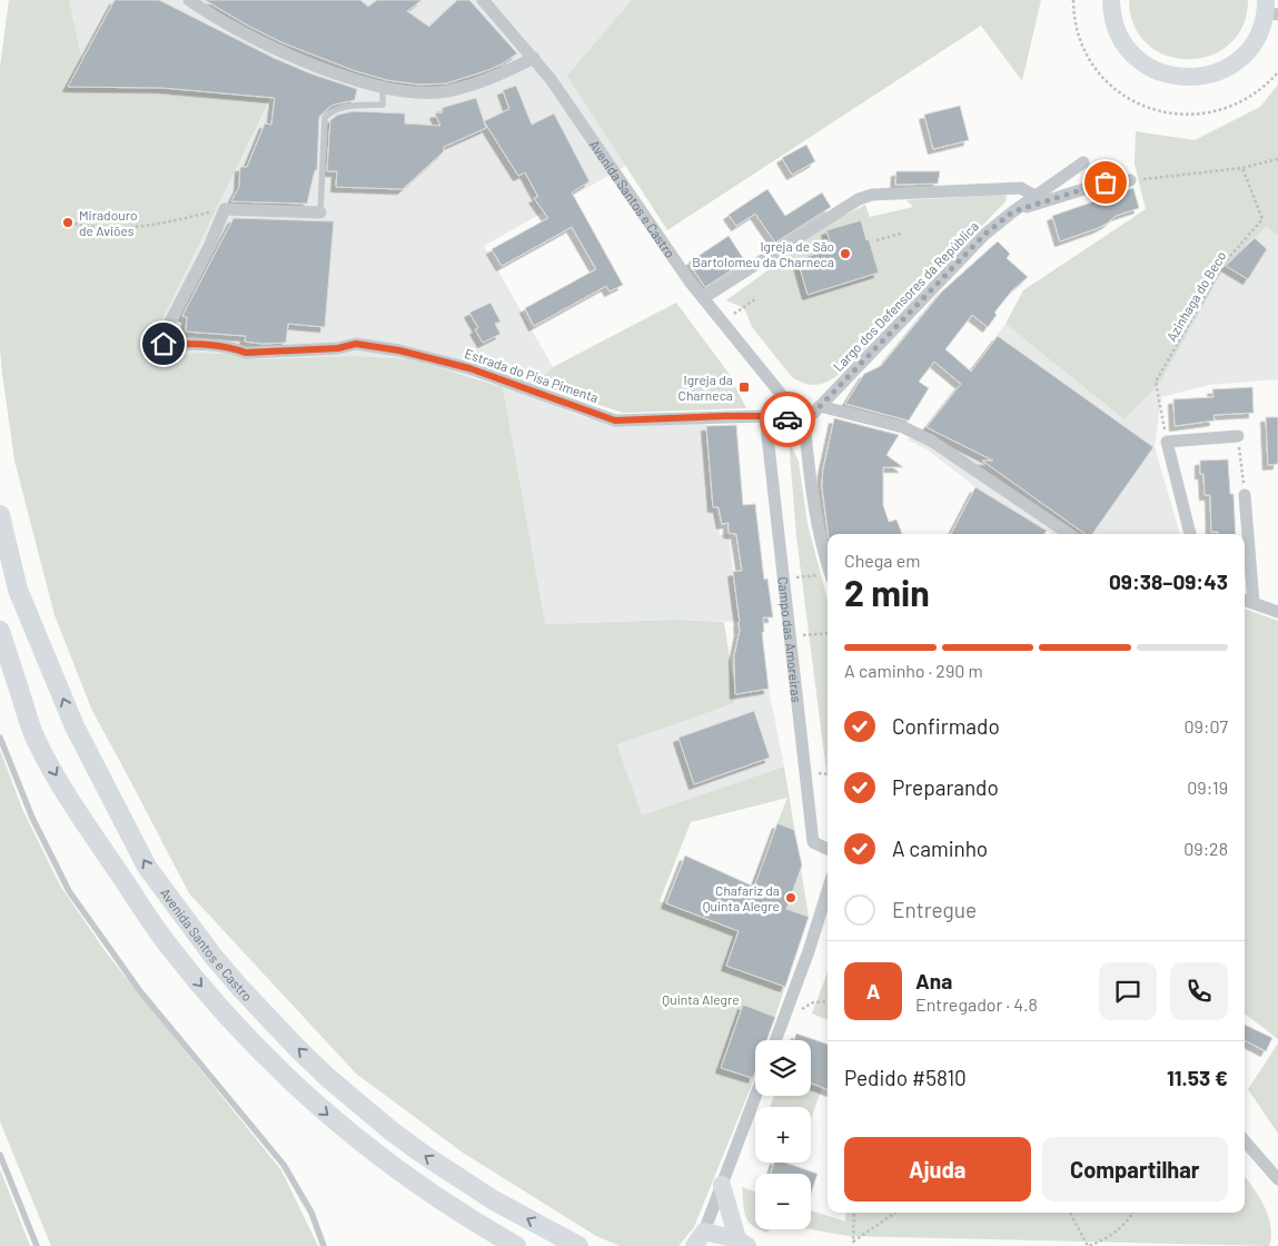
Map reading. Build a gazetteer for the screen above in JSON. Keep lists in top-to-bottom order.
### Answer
{
  "streets": {
    "main road": ["Avenida Santos e Castro"],
    "street": ["Largo dos Defensores da República", "Estrada do Pisa Pimenta", "Campo das Amoreiras"],
    "path": ["Azinhaga do Beco"]
  },
  "crossings": [
    ["Avenida Santos e Castro", "Largo dos Defensores da República"],
    ["Avenida Santos e Castro", "Estrada do Pisa Pimenta"],
    ["Largo dos Defensores da República", "Estrada do Pisa Pimenta"],
    ["Estrada do Pisa Pimenta", "Campo das Amoreiras"]
  ],
  "parks": ["Quinta Alegre"],
  "places": {
    "other": ["Miradouro de Aviões", "Igreja de São Bartolomeu da Charneca", "Chafariz da Quinta Alegre"],
    "transit": ["Igreja da Charneca"]
  },
  "page": {
    "heading": ["2 min", "Chega em", "09:38–09:43"],
    "panel": [
      "Ana",
      "Entregador · 4.8",
      "Pedido #5810",
      "11.53 €"
    ],
    "bar": "A caminho · 290 m",
    "list": [
      ["Confirmado", "09:07"],
      ["Preparando", "09:19"],
      ["A caminho", "09:28"],
      "Entregue"
    ],
    "round": "A",
    "map_buttons": ["+", "−"],
    "buttons": ["Ajuda", "Compartilhar"]
  }
}
